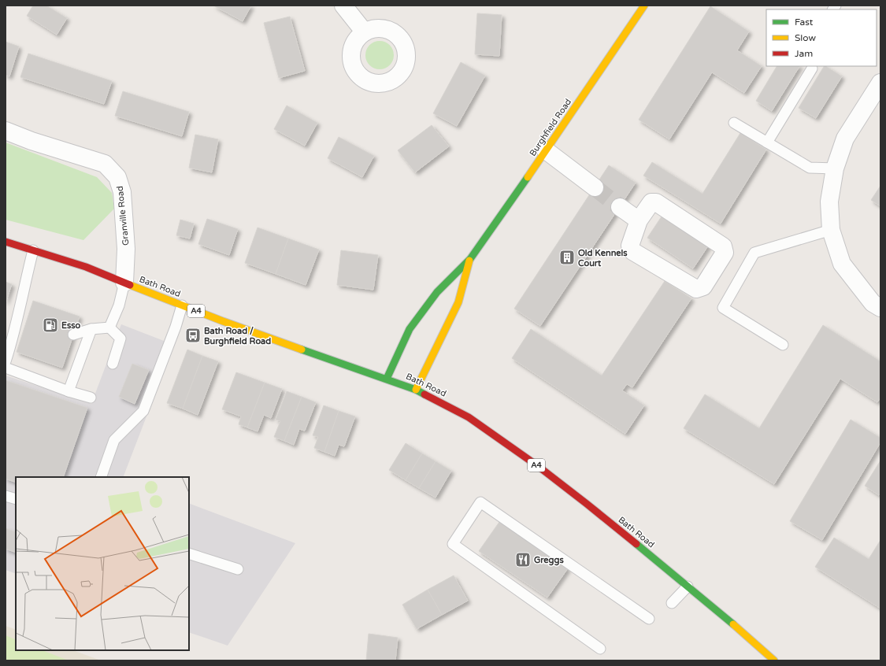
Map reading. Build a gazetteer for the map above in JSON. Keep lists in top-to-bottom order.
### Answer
{
  "streets": {
    "main road": ["Burghfield Road", "Bath Road", "A4"],
    "street": ["Granville Road"]
  },
  "crossings": [
    ["Burghfield Road", "Bath Road"],
    ["Granville Road", "Bath Road"]
  ],
  "places": {
    "building": ["Old Kennels Court"],
    "fuel station": ["Esso"],
    "bus stop": ["Bath Road / Burghfield Road"],
    "restaurant": ["Greggs"]
  },
  "legend": ["Fast", "Slow", "Jam"]
}
